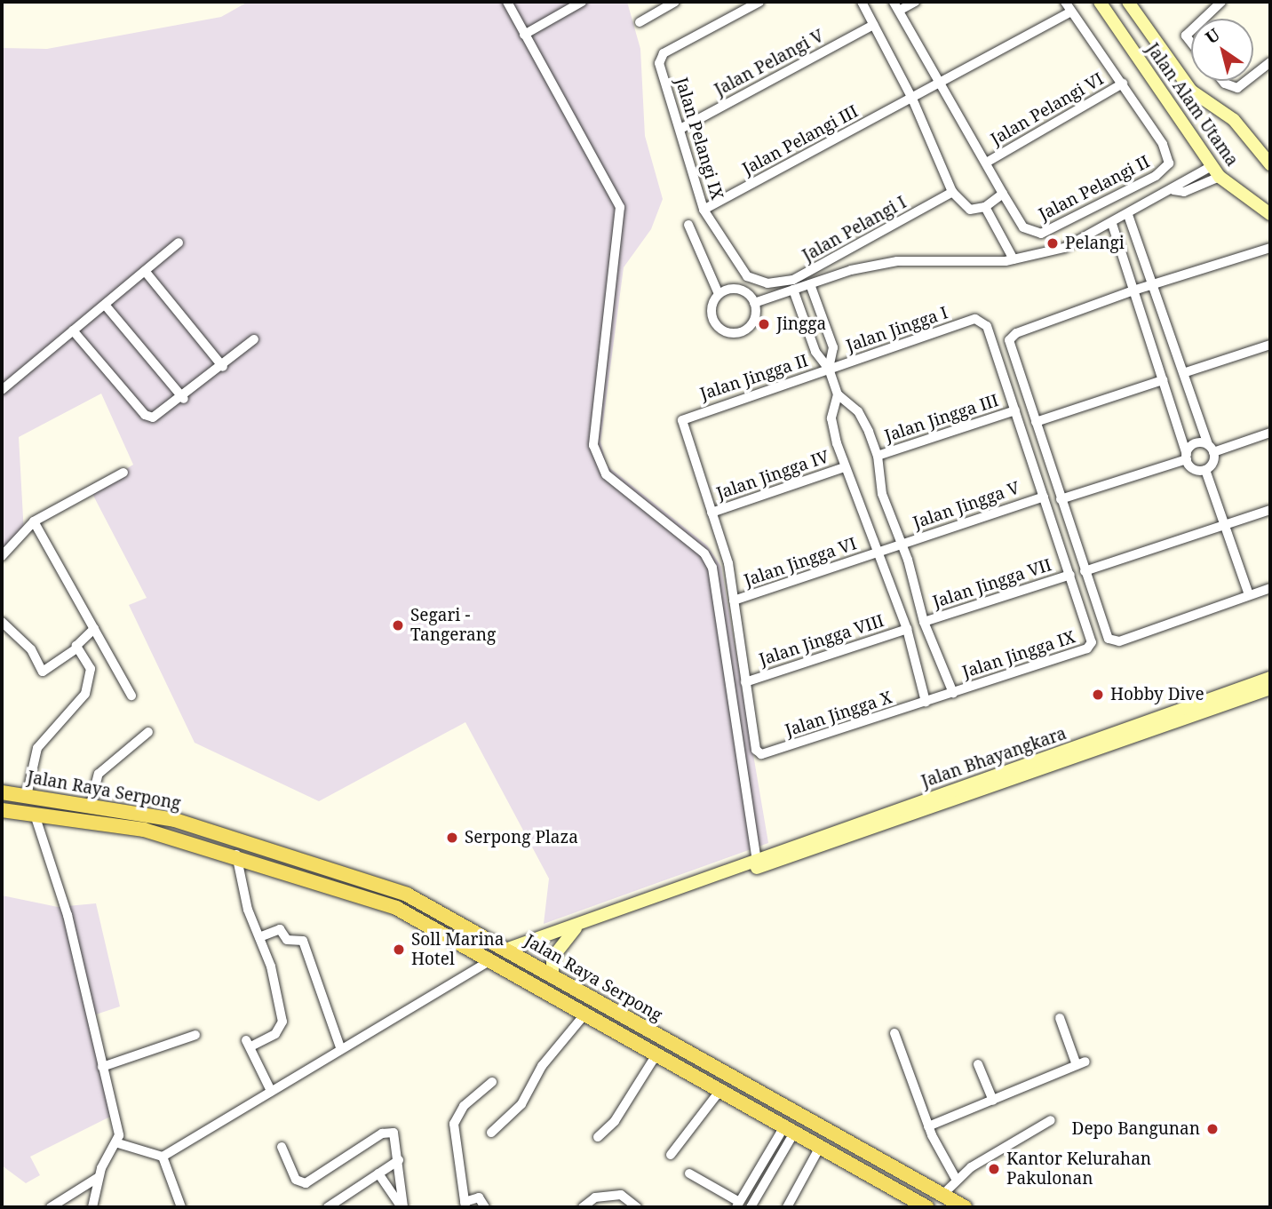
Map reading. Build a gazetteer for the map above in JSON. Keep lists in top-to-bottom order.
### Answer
{
  "streets": {
    "main road": ["Jalan Alam Utama", "Jalan Bhayangkara", "Jalan Raya Serpong"],
    "street": [
      "Jalan Pelangi V",
      "Jalan Pelangi VI",
      "Jalan Pelangi IX",
      "Jalan Pelangi III",
      "Jalan Pelangi II",
      "Jalan Pelangi I",
      "Jalan Jingga I",
      "Jalan Jingga II",
      "Jalan Jingga III",
      "Jalan Jingga IV",
      "Jalan Jingga V",
      "Jalan Jingga VI",
      "Jalan Jingga VII",
      "Jalan Jingga VIII",
      "Jalan Jingga IX",
      "Jalan Jingga X"
    ]
  },
  "crossings": [
    ["Jalan Pelangi V", "Jalan Pelangi IX"],
    ["Jalan Pelangi VI", "Jalan Pelangi II"],
    ["Jalan Pelangi IX", "Jalan Pelangi III"],
    ["Jalan Pelangi IX", "Jalan Pelangi I"],
    ["Jalan Jingga I", "Jalan Jingga II"],
    ["Jalan Jingga I", "Jalan Jingga III"],
    ["Jalan Jingga II", "Jalan Jingga IV"],
    ["Jalan Jingga V", "Jalan Jingga VI"],
    ["Jalan Jingga VII", "Jalan Jingga IX"],
    ["Jalan Jingga VIII", "Jalan Jingga X"],
    ["Jalan Jingga IX", "Jalan Jingga X"],
    ["Jalan Bhayangkara", "Jalan Raya Serpong"]
  ],
  "places": [
    "Pelangi",
    "Jingga",
    "Segari - Tangerang",
    "Hobby Dive",
    "Serpong Plaza",
    "Soll Marina Hotel",
    "Depo Bangunan",
    "Kantor Kelurahan Pakulonan"
  ],
  "north": "top left"
}
